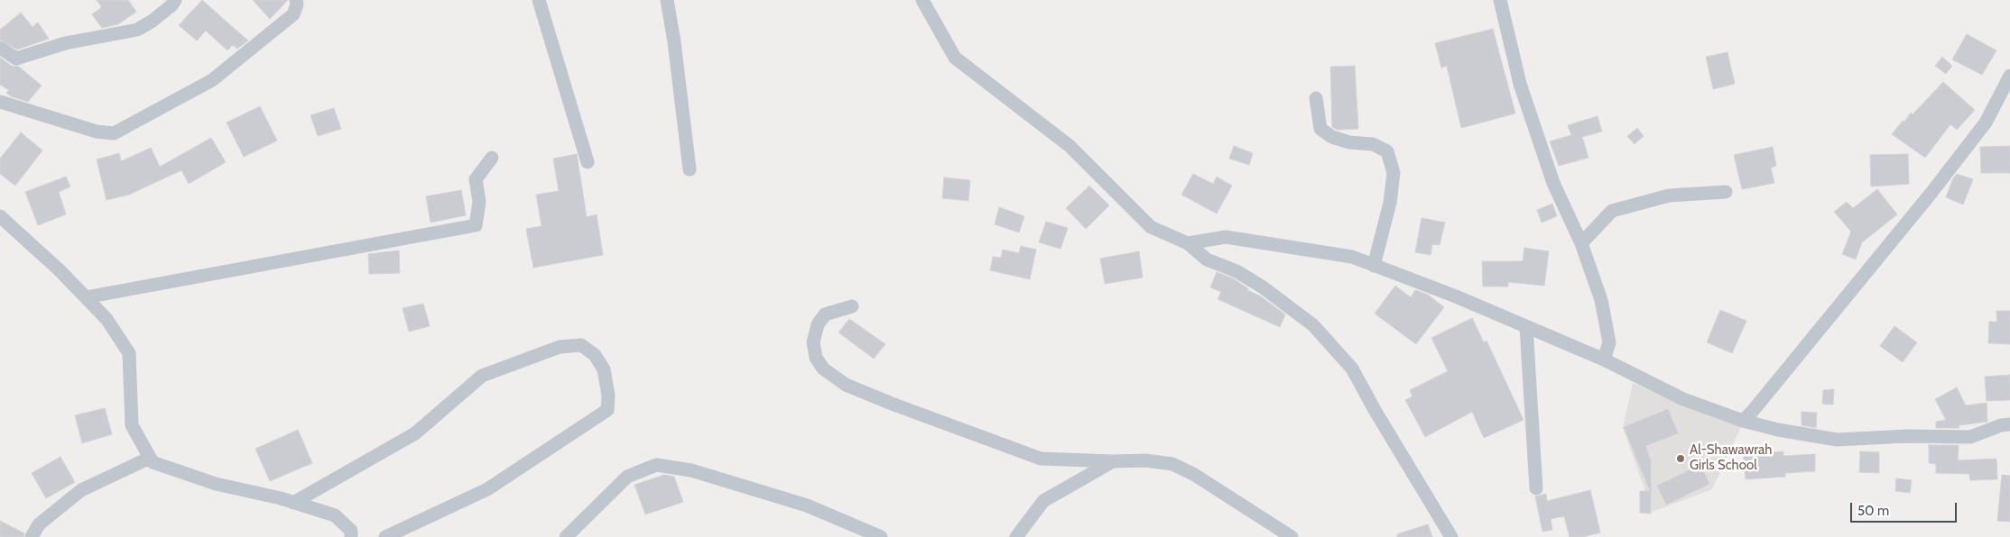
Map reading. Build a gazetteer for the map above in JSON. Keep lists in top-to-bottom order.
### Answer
{
  "places": ["Al-Shawawrah Girls School"],
  "scale_bar": "50 m"
}
